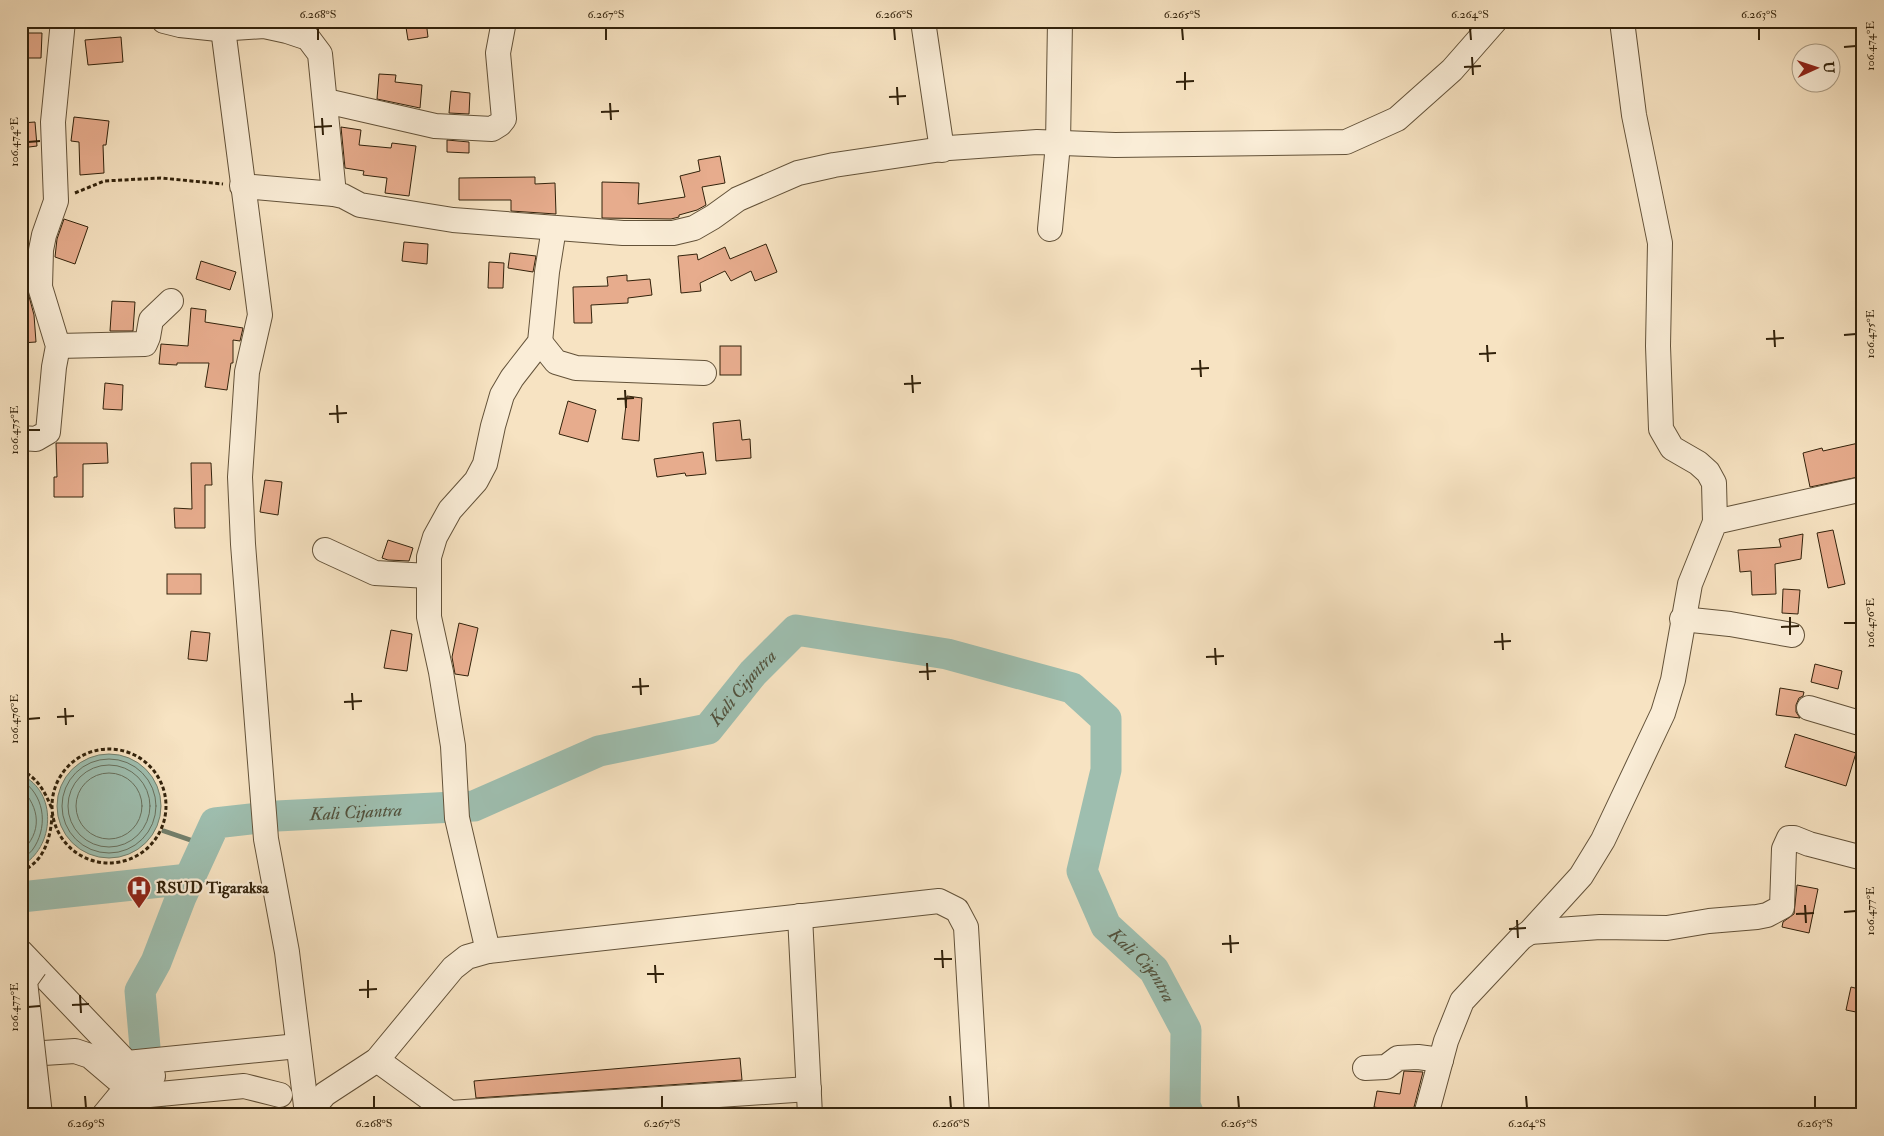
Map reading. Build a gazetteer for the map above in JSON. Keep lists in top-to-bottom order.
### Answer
{
  "water": ["Kali Cijantra"],
  "places": {
    "hospital": ["RSUD Tigaraksa"]
  },
  "north": "right",
  "coordinates": [
    "6.268°S",
    "6.267°S",
    "6.266°S",
    "6.265°S",
    "6.264°S",
    "6.263°S",
    "106.474°E",
    "106.475°E",
    "106.476°E",
    "106.477°E",
    "6.269°S"
  ]
}
